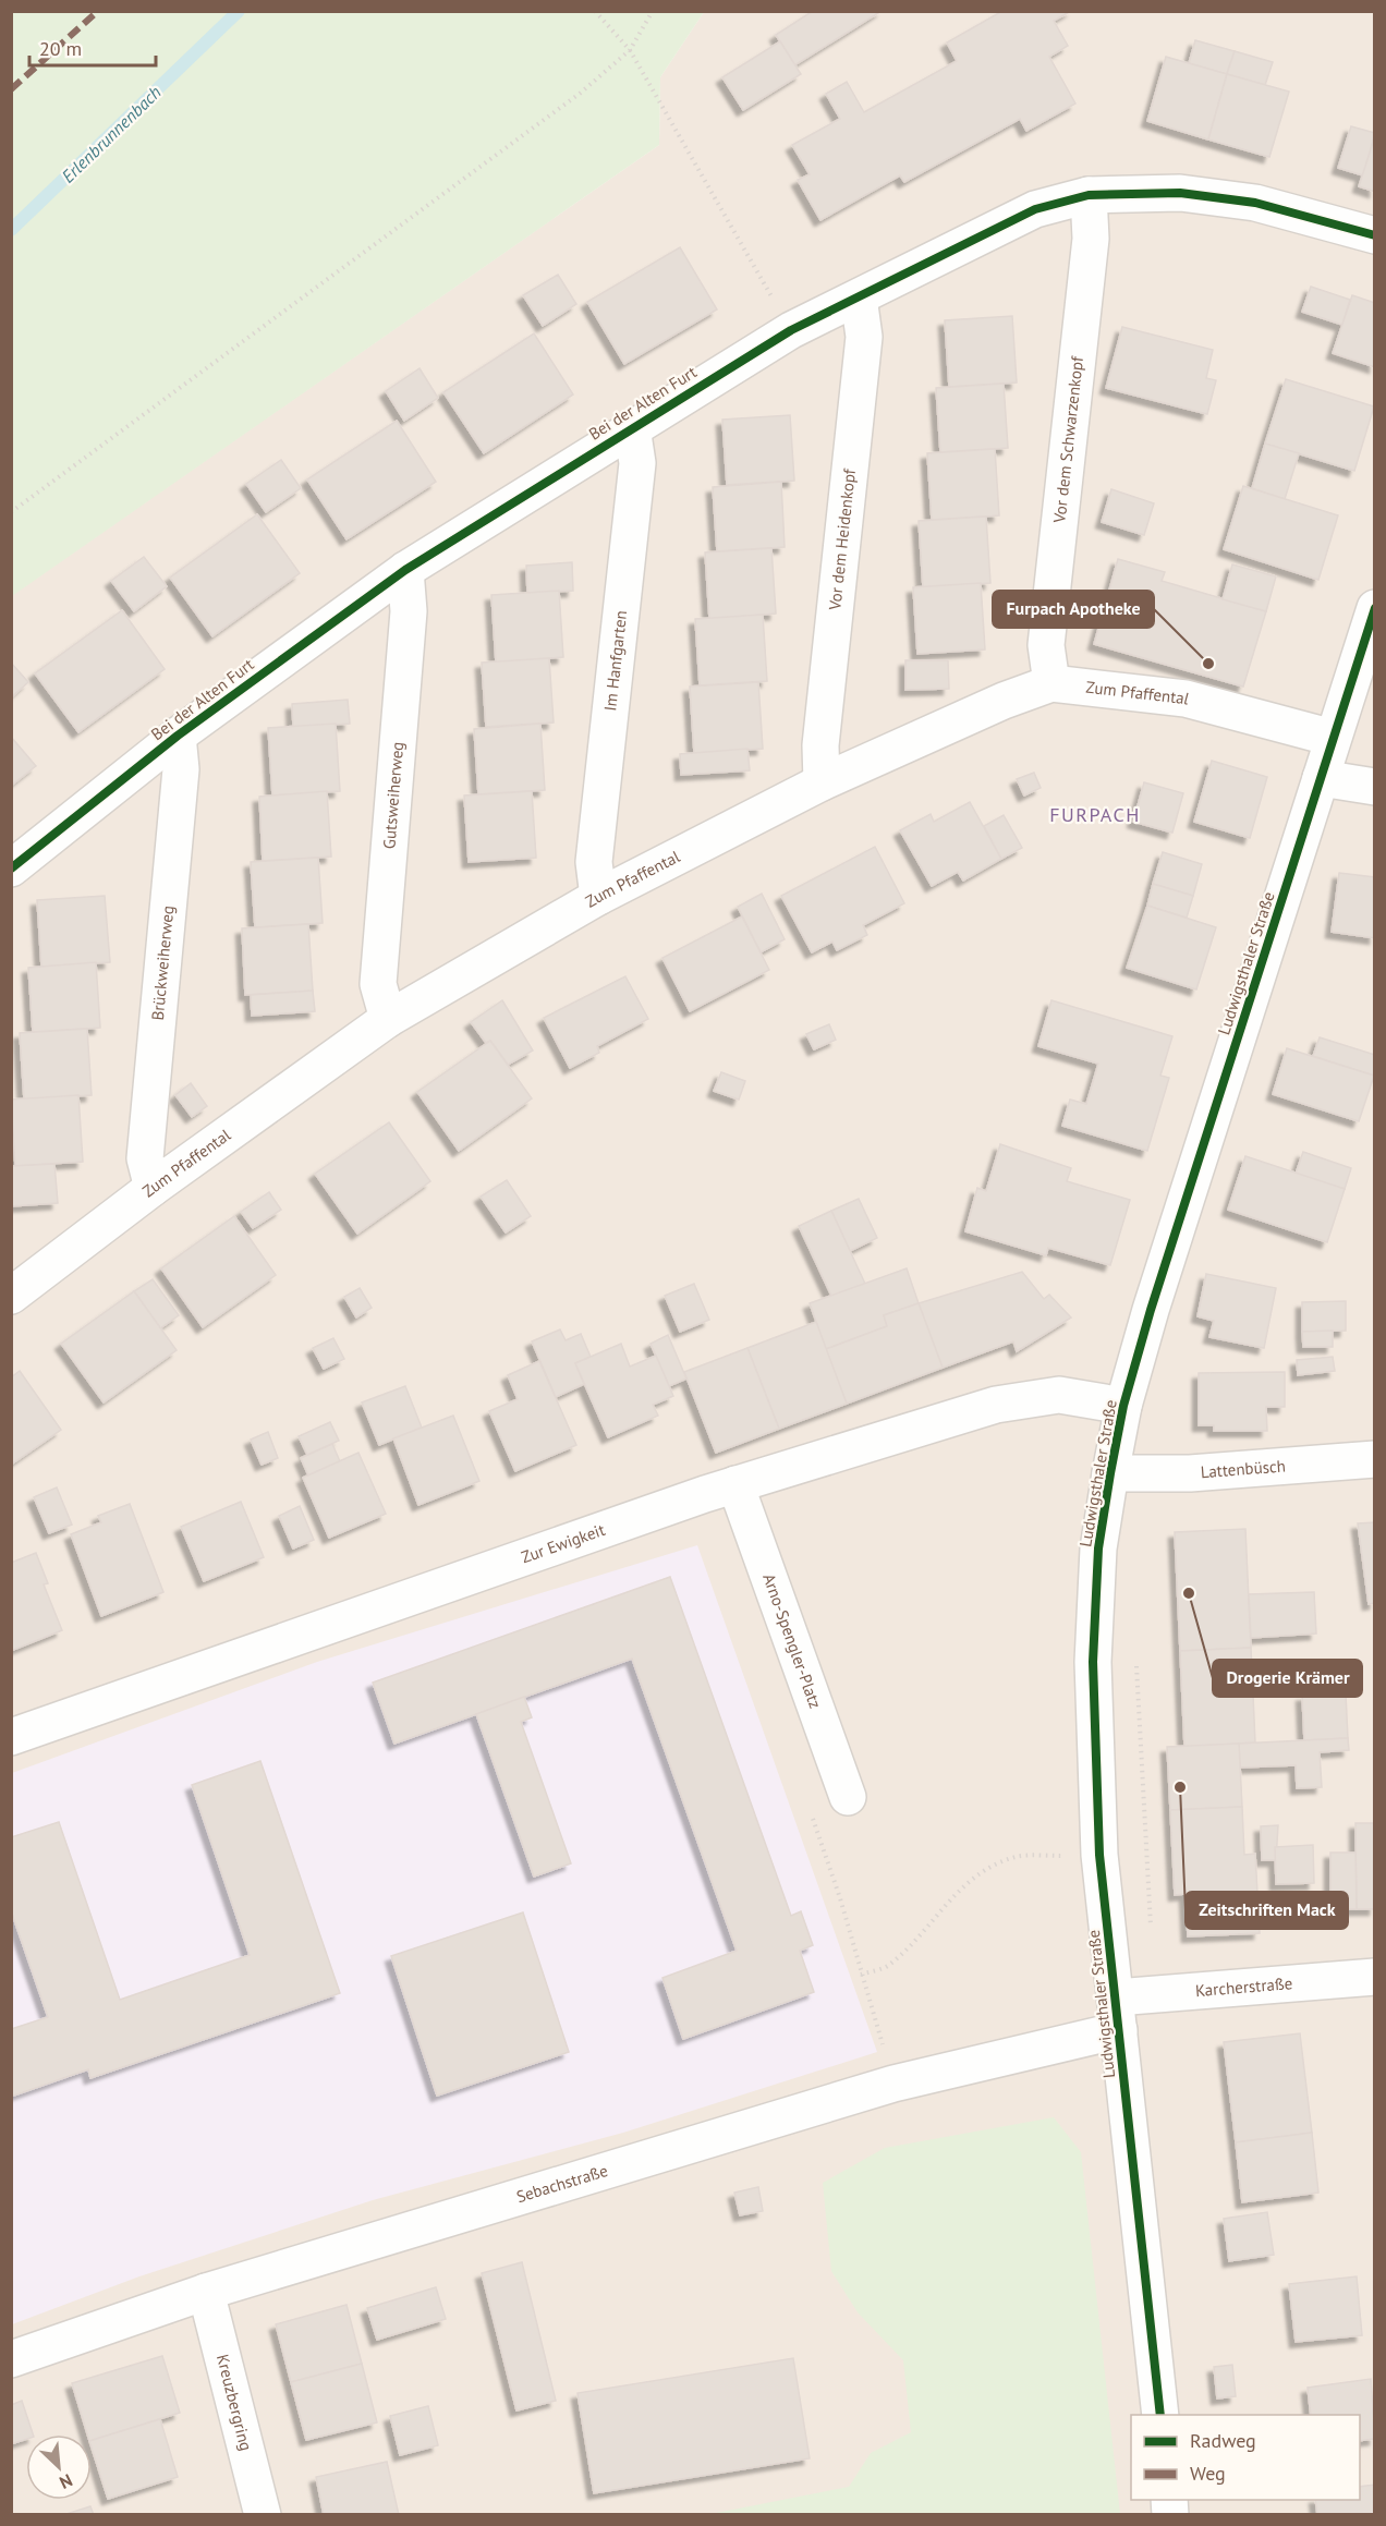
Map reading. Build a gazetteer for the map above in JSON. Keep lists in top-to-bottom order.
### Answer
{
  "streets": {
    "street": [
      "Bei der Alten Furt",
      "Vor dem Schwarzenkopf",
      "Vor dem Heidenkopf",
      "Im Hanfgarten",
      "Zum Pfaffental",
      "Gutsweiherweg",
      "Brückweiherweg",
      "Ludwigsthaler Straße",
      "Lattenbüsch",
      "Zur Ewigkeit",
      "Arno-Spengler-Platz",
      "Karcherstraße",
      "Sebachstraße",
      "Kreuzbergring"
    ]
  },
  "crossings": [
    ["Bei der Alten Furt", "Vor dem Schwarzenkopf"],
    ["Bei der Alten Furt", "Vor dem Heidenkopf"],
    ["Bei der Alten Furt", "Im Hanfgarten"],
    ["Bei der Alten Furt", "Gutsweiherweg"],
    ["Bei der Alten Furt", "Brückweiherweg"],
    ["Vor dem Schwarzenkopf", "Zum Pfaffental"],
    ["Vor dem Heidenkopf", "Zum Pfaffental"],
    ["Im Hanfgarten", "Zum Pfaffental"],
    ["Zum Pfaffental", "Gutsweiherweg"],
    ["Zum Pfaffental", "Brückweiherweg"],
    ["Zum Pfaffental", "Ludwigsthaler Straße"],
    ["Ludwigsthaler Straße", "Lattenbüsch"],
    ["Ludwigsthaler Straße", "Zur Ewigkeit"],
    ["Ludwigsthaler Straße", "Karcherstraße"],
    ["Ludwigsthaler Straße", "Sebachstraße"],
    ["Zur Ewigkeit", "Arno-Spengler-Platz"],
    ["Karcherstraße", "Sebachstraße"],
    ["Sebachstraße", "Kreuzbergring"]
  ],
  "districts": ["FURPACH"],
  "water": ["Erlenbrunnenbach"],
  "places": ["Furpach Apotheke", "Drogerie Krämer", "Zeitschriften Mack"],
  "legend": ["Radweg", "Weg"],
  "scale_bar": "20 m",
  "north": "bottom right"
}
